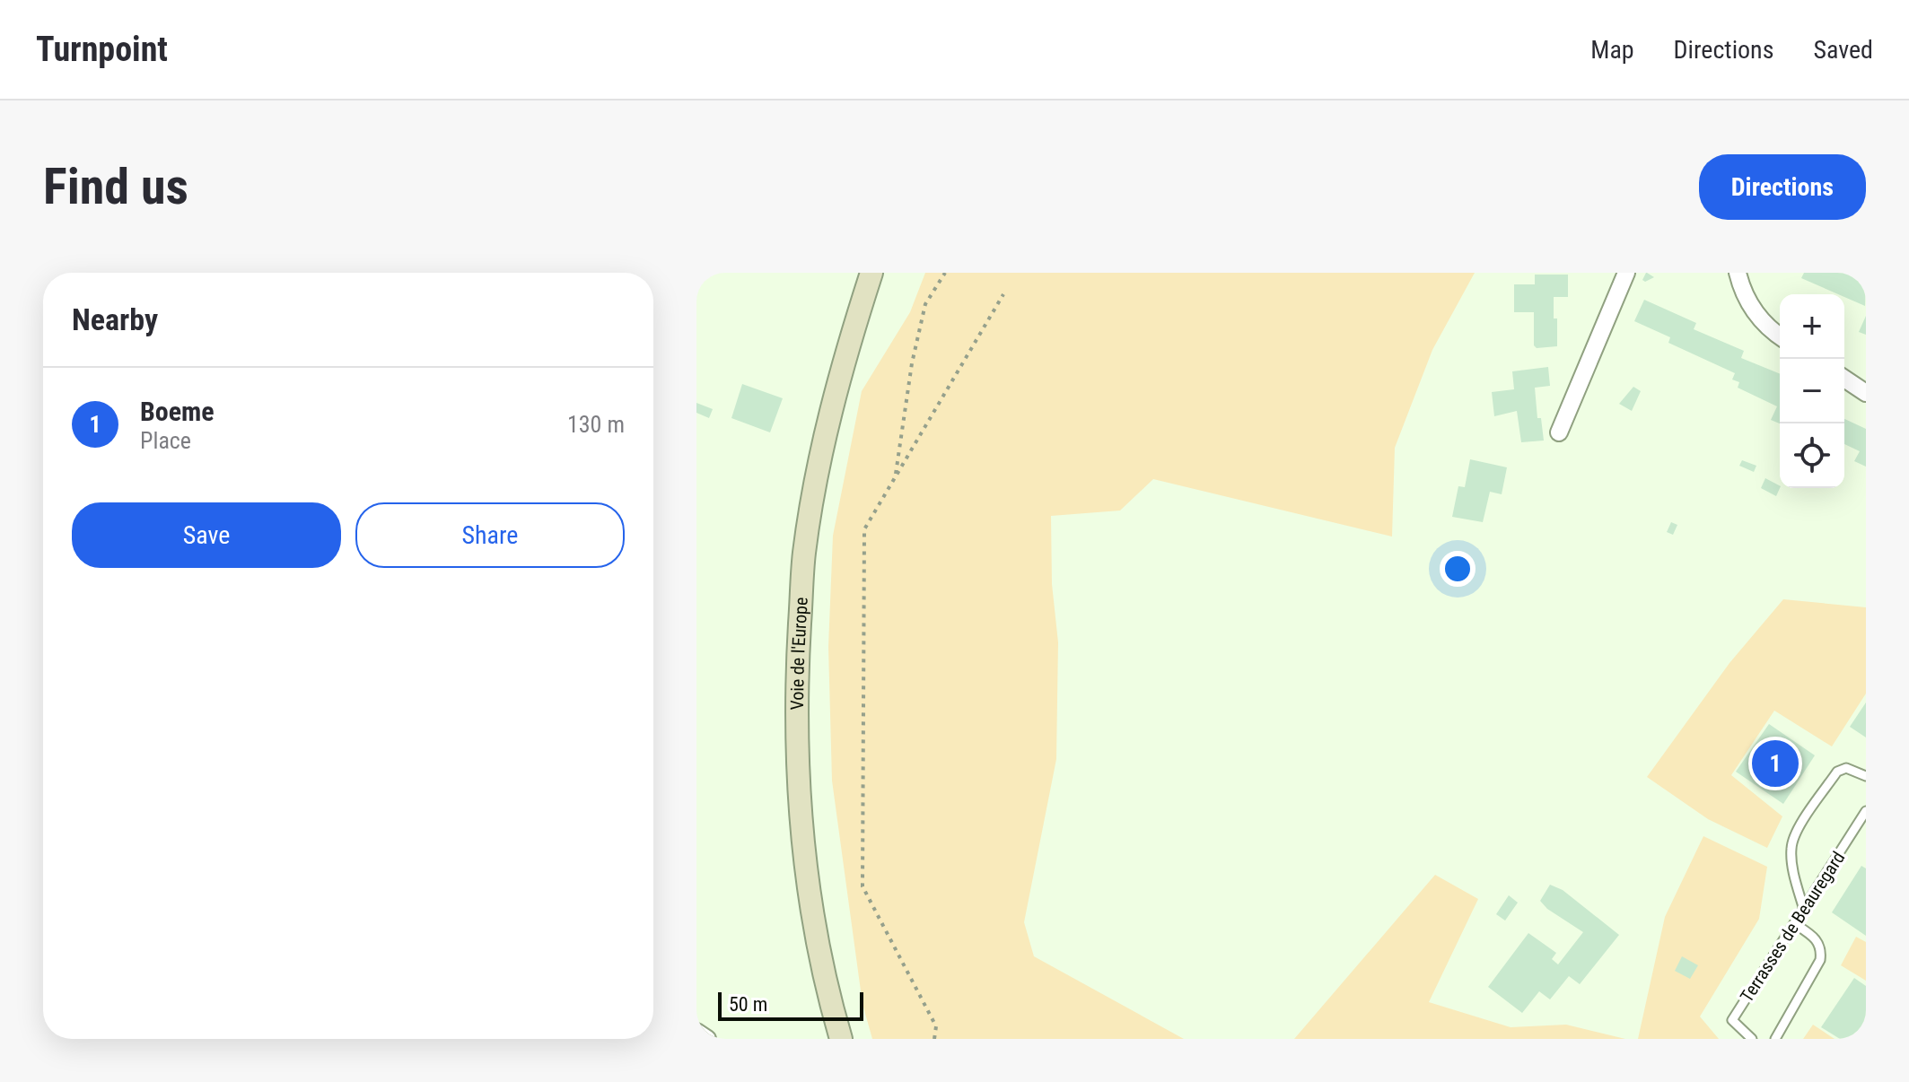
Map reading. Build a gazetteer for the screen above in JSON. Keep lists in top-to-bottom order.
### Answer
{
  "streets": {
    "main road": ["Voie de l'Europe"],
    "lane": ["Terrasses de Beauregard"]
  },
  "scale_bar": "50 m",
  "page": {
    "header": "Turnpoint",
    "nav": ["Map", "Directions", "Saved"],
    "buttons": [
      "Directions",
      ["Save", "Share"]
    ],
    "title": "Find us",
    "heading": "Nearby",
    "map_buttons": ["+", "−"],
    "list": [
      {
        "mark": "1",
        "name": "Boeme",
        "note": "Place",
        "value": "130 m"
      }
    ],
    "pins": "1",
    "scale": "50 m"
  }
}
